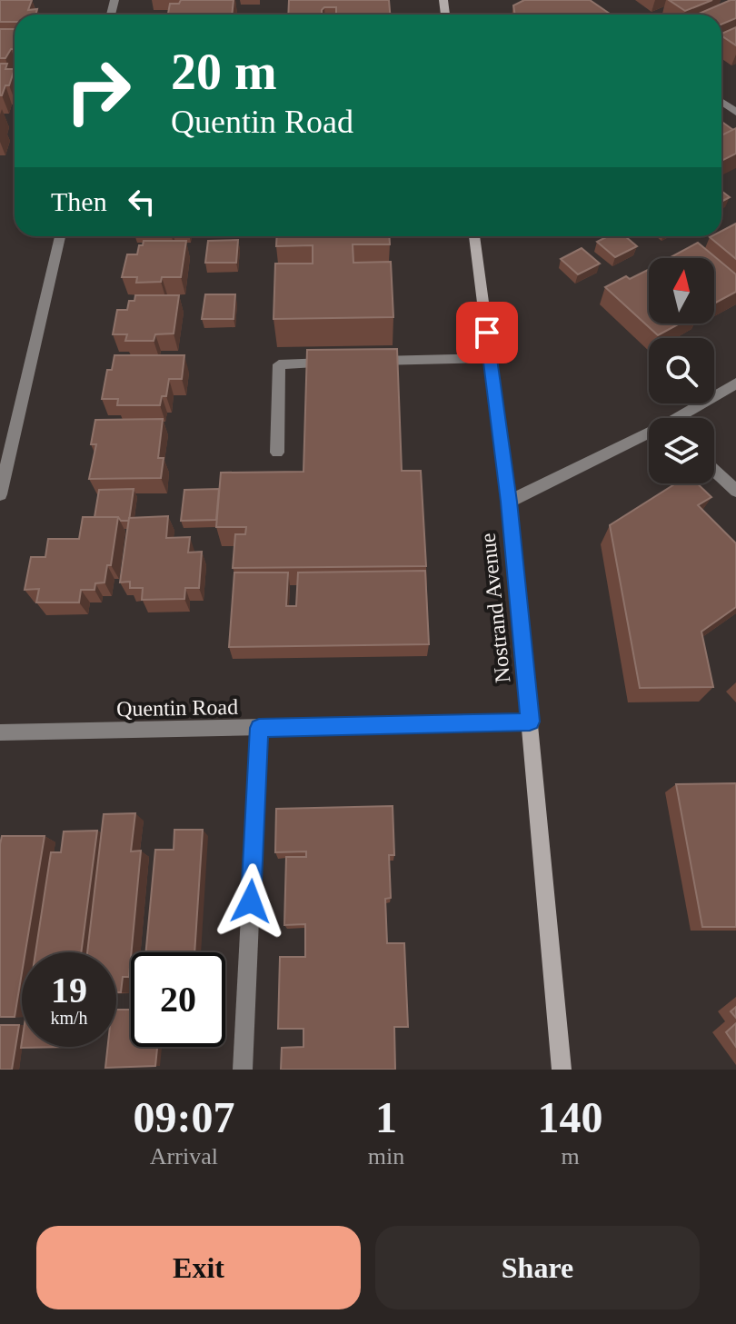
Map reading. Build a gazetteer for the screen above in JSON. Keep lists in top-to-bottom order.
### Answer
{
  "streets": {
    "main road": ["Nostrand Avenue"],
    "street": ["Quentin Road"]
  },
  "crossings": [
    ["Nostrand Avenue", "Quentin Road"]
  ],
  "north": "top",
  "page": {
    "turn": ["20 m", "Quentin Road"],
    "then": "Then",
    "speed": "19 km/h",
    "limit": "20",
    "eta": [
      "09:07",
      "Arrival",
      "1",
      "min",
      "140",
      "m"
    ],
    "buttons": ["Exit", "Share"]
  }
}
